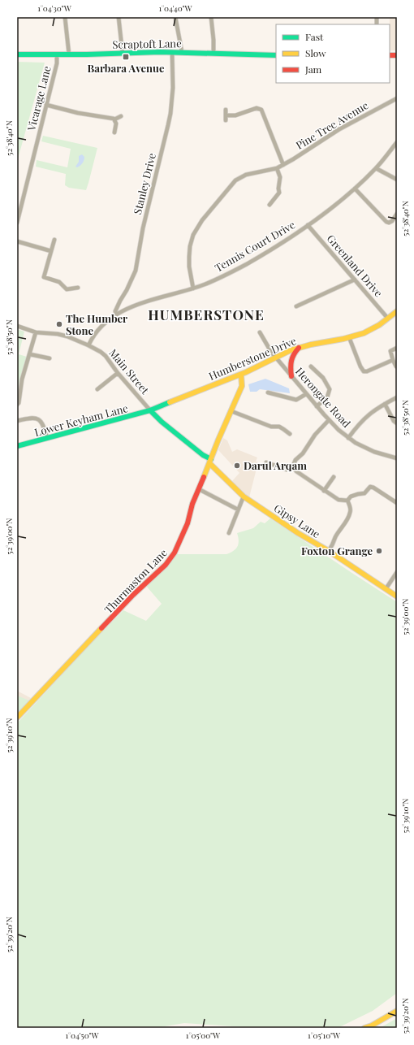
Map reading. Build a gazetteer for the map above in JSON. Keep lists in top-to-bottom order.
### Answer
{
  "streets": {
    "main road": [
      "Scraptoft Lane",
      "Humberstone Drive",
      "Lower Keyham Lane",
      "Gipsy Lane",
      "Thurmaston Lane"
    ],
    "street": [
      "Vicarage Lane",
      "Pine Tree Avenue",
      "Stanley Drive",
      "Tennis Court Drive",
      "Greenland Drive",
      "Main Street",
      "Herongate Road"
    ]
  },
  "crossings": [
    ["Scraptoft Lane", "Vicarage Lane"],
    ["Scraptoft Lane", "Stanley Drive"],
    ["Pine Tree Avenue", "Tennis Court Drive"],
    ["Stanley Drive", "Tennis Court Drive"],
    ["Tennis Court Drive", "Greenland Drive"],
    ["Tennis Court Drive", "Main Street"],
    ["Greenland Drive", "Humberstone Drive"],
    ["Humberstone Drive", "Main Street"],
    ["Humberstone Drive", "Herongate Road"],
    ["Humberstone Drive", "Lower Keyham Lane"],
    ["Humberstone Drive", "Gipsy Lane"],
    ["Humberstone Drive", "Thurmaston Lane"],
    ["Main Street", "Lower Keyham Lane"],
    ["Main Street", "Gipsy Lane"],
    ["Lower Keyham Lane", "Gipsy Lane"],
    ["Gipsy Lane", "Thurmaston Lane"]
  ],
  "districts": ["HUMBERSTONE"],
  "places": {
    "transit": ["Barbara Avenue"],
    "other": ["The Humber Stone", "Darul Arqam", "Foxton Grange"]
  },
  "legend": ["Fast", "Slow", "Jam"],
  "coordinates": [
    "1°04'30\"W",
    "1°04'40\"W",
    "52°38'40\"N",
    "52°38'50\"N",
    "52°39'00\"N",
    "52°39'10\"N",
    "52°39'20\"N",
    "1°04'50\"W",
    "1°05'00\"W",
    "1°05'10\"W"
  ]
}
